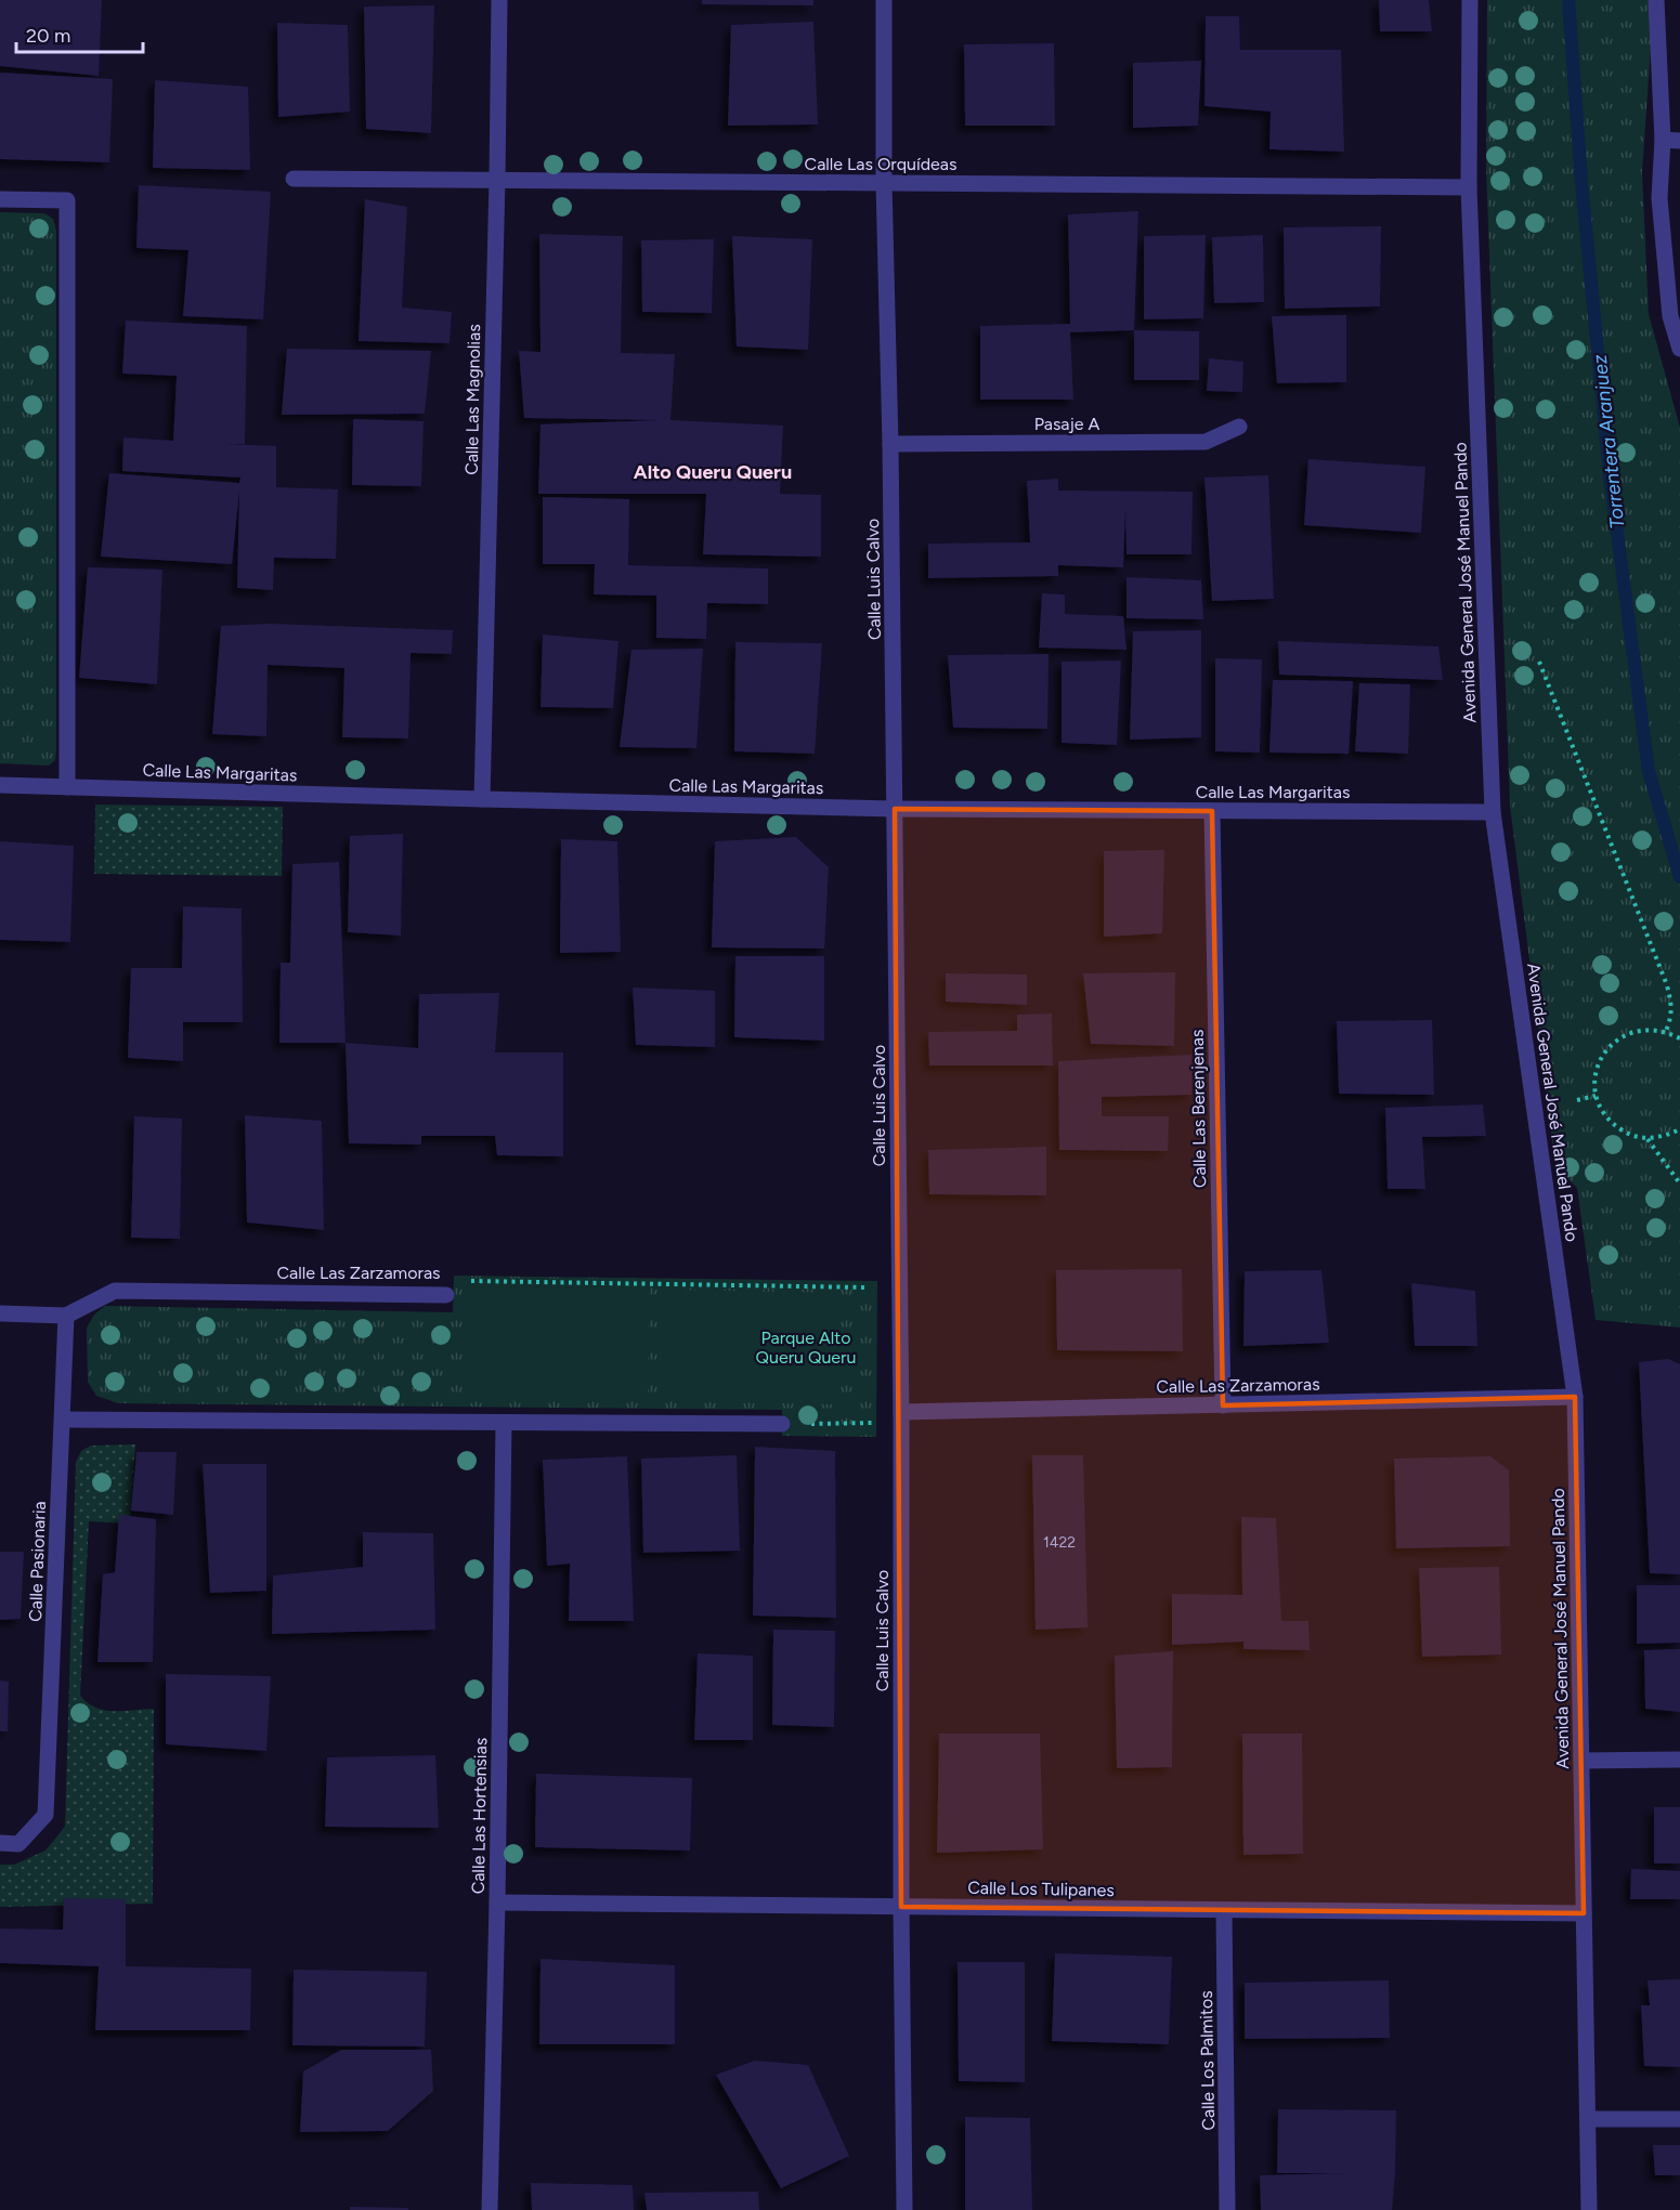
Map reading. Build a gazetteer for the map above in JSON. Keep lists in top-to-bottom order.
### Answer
{
  "streets": {
    "street": [
      "Calle Las Orquídeas",
      "Calle Las Magnolias",
      "Pasaje A",
      "Calle Luis Calvo",
      "Avenida General José Manuel Pando",
      "Calle Las Margaritas",
      "Calle Las Berenjenas",
      "Calle Las Zarzamoras",
      "Calle Pasionaria",
      "Calle Las Hortensias",
      "Calle Los Tulipanes",
      "Calle Los Palmitos"
    ]
  },
  "crossings": [
    ["Calle Las Orquídeas", "Calle Las Magnolias"],
    ["Calle Las Orquídeas", "Calle Luis Calvo"],
    ["Calle Las Orquídeas", "Avenida General José Manuel Pando"],
    ["Calle Las Magnolias", "Calle Las Margaritas"],
    ["Pasaje A", "Calle Luis Calvo"],
    ["Calle Luis Calvo", "Calle Las Margaritas"],
    ["Calle Luis Calvo", "Calle Las Zarzamoras"],
    ["Calle Luis Calvo", "Calle Los Tulipanes"],
    ["Avenida General José Manuel Pando", "Calle Las Margaritas"],
    ["Avenida General José Manuel Pando", "Calle Las Zarzamoras"],
    ["Avenida General José Manuel Pando", "Calle Los Tulipanes"],
    ["Calle Las Margaritas", "Calle Las Berenjenas"],
    ["Calle Las Berenjenas", "Calle Las Zarzamoras"],
    ["Calle Las Zarzamoras", "Calle Pasionaria"],
    ["Calle Las Hortensias", "Calle Los Tulipanes"],
    ["Calle Los Tulipanes", "Calle Los Palmitos"]
  ],
  "districts": ["Alto Queru Queru"],
  "water": ["Torrentera Aranjuez"],
  "parks": ["Parque Alto Queru Queru"],
  "house_numbers": ["1422"],
  "scale_bar": "20 m"
}
